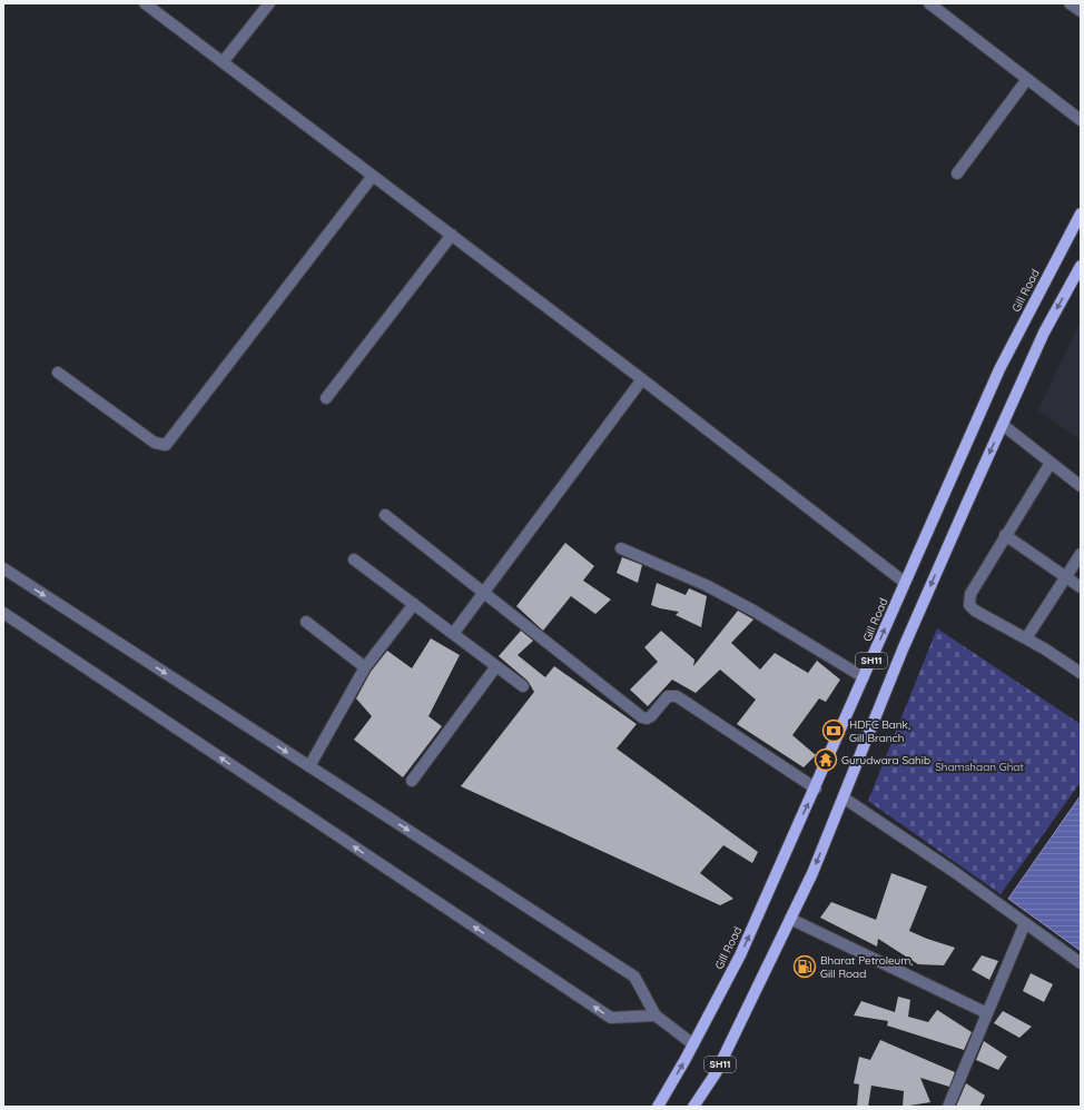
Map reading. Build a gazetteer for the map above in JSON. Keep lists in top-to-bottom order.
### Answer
{
  "streets": {
    "main road": ["Gill Road", "SH11"]
  },
  "parks": ["Shamshaan Ghat"],
  "places": {
    "bank": ["HDFC Bank, Gill Branch"],
    "temple": ["Gurudwara Sahib"],
    "fuel station": ["Bharat Petroleum, Gill Road"]
  }
}
